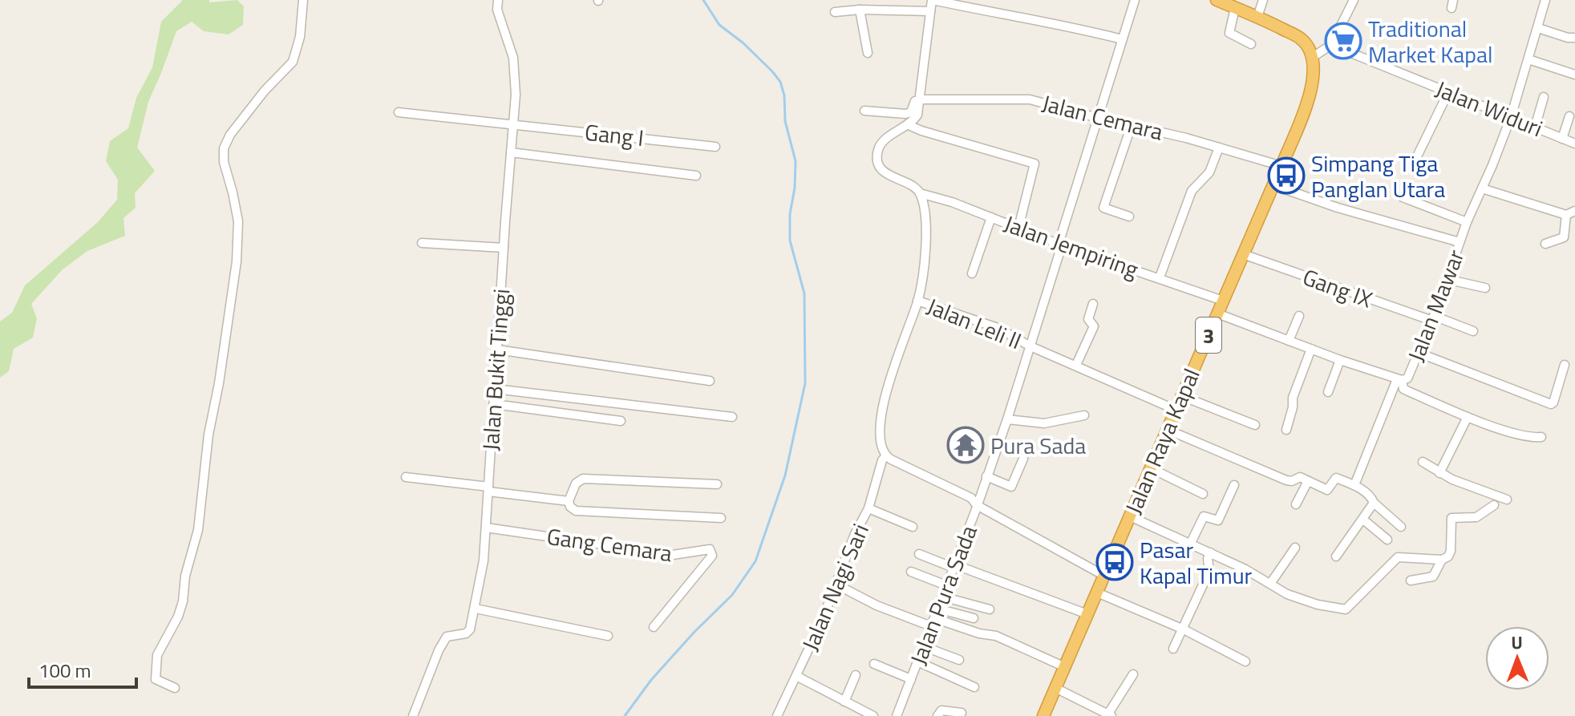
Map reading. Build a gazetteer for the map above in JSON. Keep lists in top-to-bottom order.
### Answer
{
  "streets": {
    "highway": ["3", "Jalan Raya Kapal"],
    "street": [
      "Jalan Widuri",
      "Jalan Cemara",
      "Gang I",
      "Jalan Jempiring",
      "Gang IX",
      "Jalan Mawar",
      "Jalan Leli II",
      "Jalan Bukit Tinggi",
      "Gang Cemara",
      "Jalan Nagi Sari",
      "Jalan Pura Sada"
    ]
  },
  "crossings": [
    ["Jalan Widuri", "Jalan Mawar"],
    ["Jalan Cemara", "Jalan Raya Kapal"],
    ["Gang I", "Jalan Bukit Tinggi"],
    ["Jalan Jempiring", "Jalan Raya Kapal"],
    ["Gang IX", "Jalan Mawar"],
    ["Gang IX", "Jalan Raya Kapal"],
    ["Jalan Mawar", "Jalan Raya Kapal"],
    ["Jalan Leli II", "Jalan Raya Kapal"],
    ["Jalan Bukit Tinggi", "Gang Cemara"],
    ["Jalan Nagi Sari", "Jalan Pura Sada"]
  ],
  "places": {
    "supermarket": ["Traditional Market Kapal"],
    "bus stop": ["Simpang Tiga Panglan Utara", "Pasar Kapal Timur"],
    "temple": ["Pura Sada"]
  },
  "scale_bar": "100 m",
  "north": "top"
}
